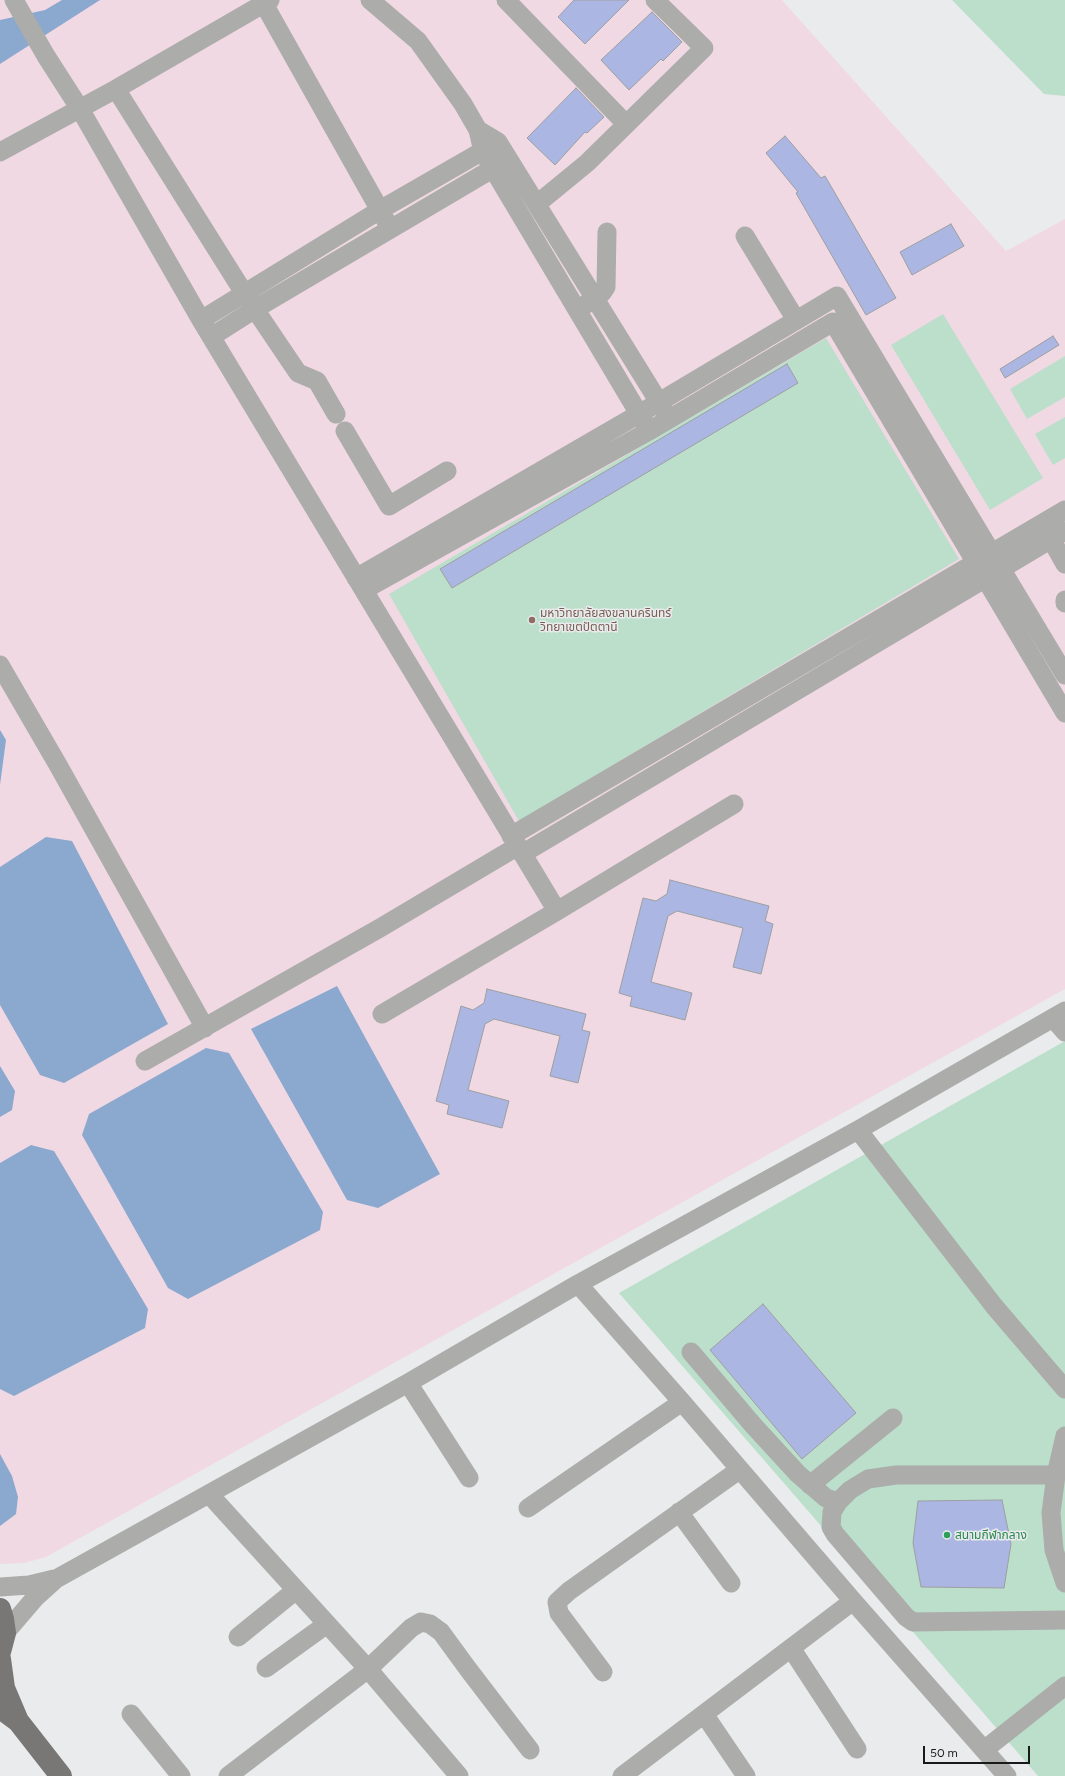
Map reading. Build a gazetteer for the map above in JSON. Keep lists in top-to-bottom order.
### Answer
{
  "places": ["มหาวิทยาลัยสงขลานครินทร์ วิทยาเขตปัตตานี", "สนามกีฬากลาง"],
  "scale_bar": "50 m"
}
